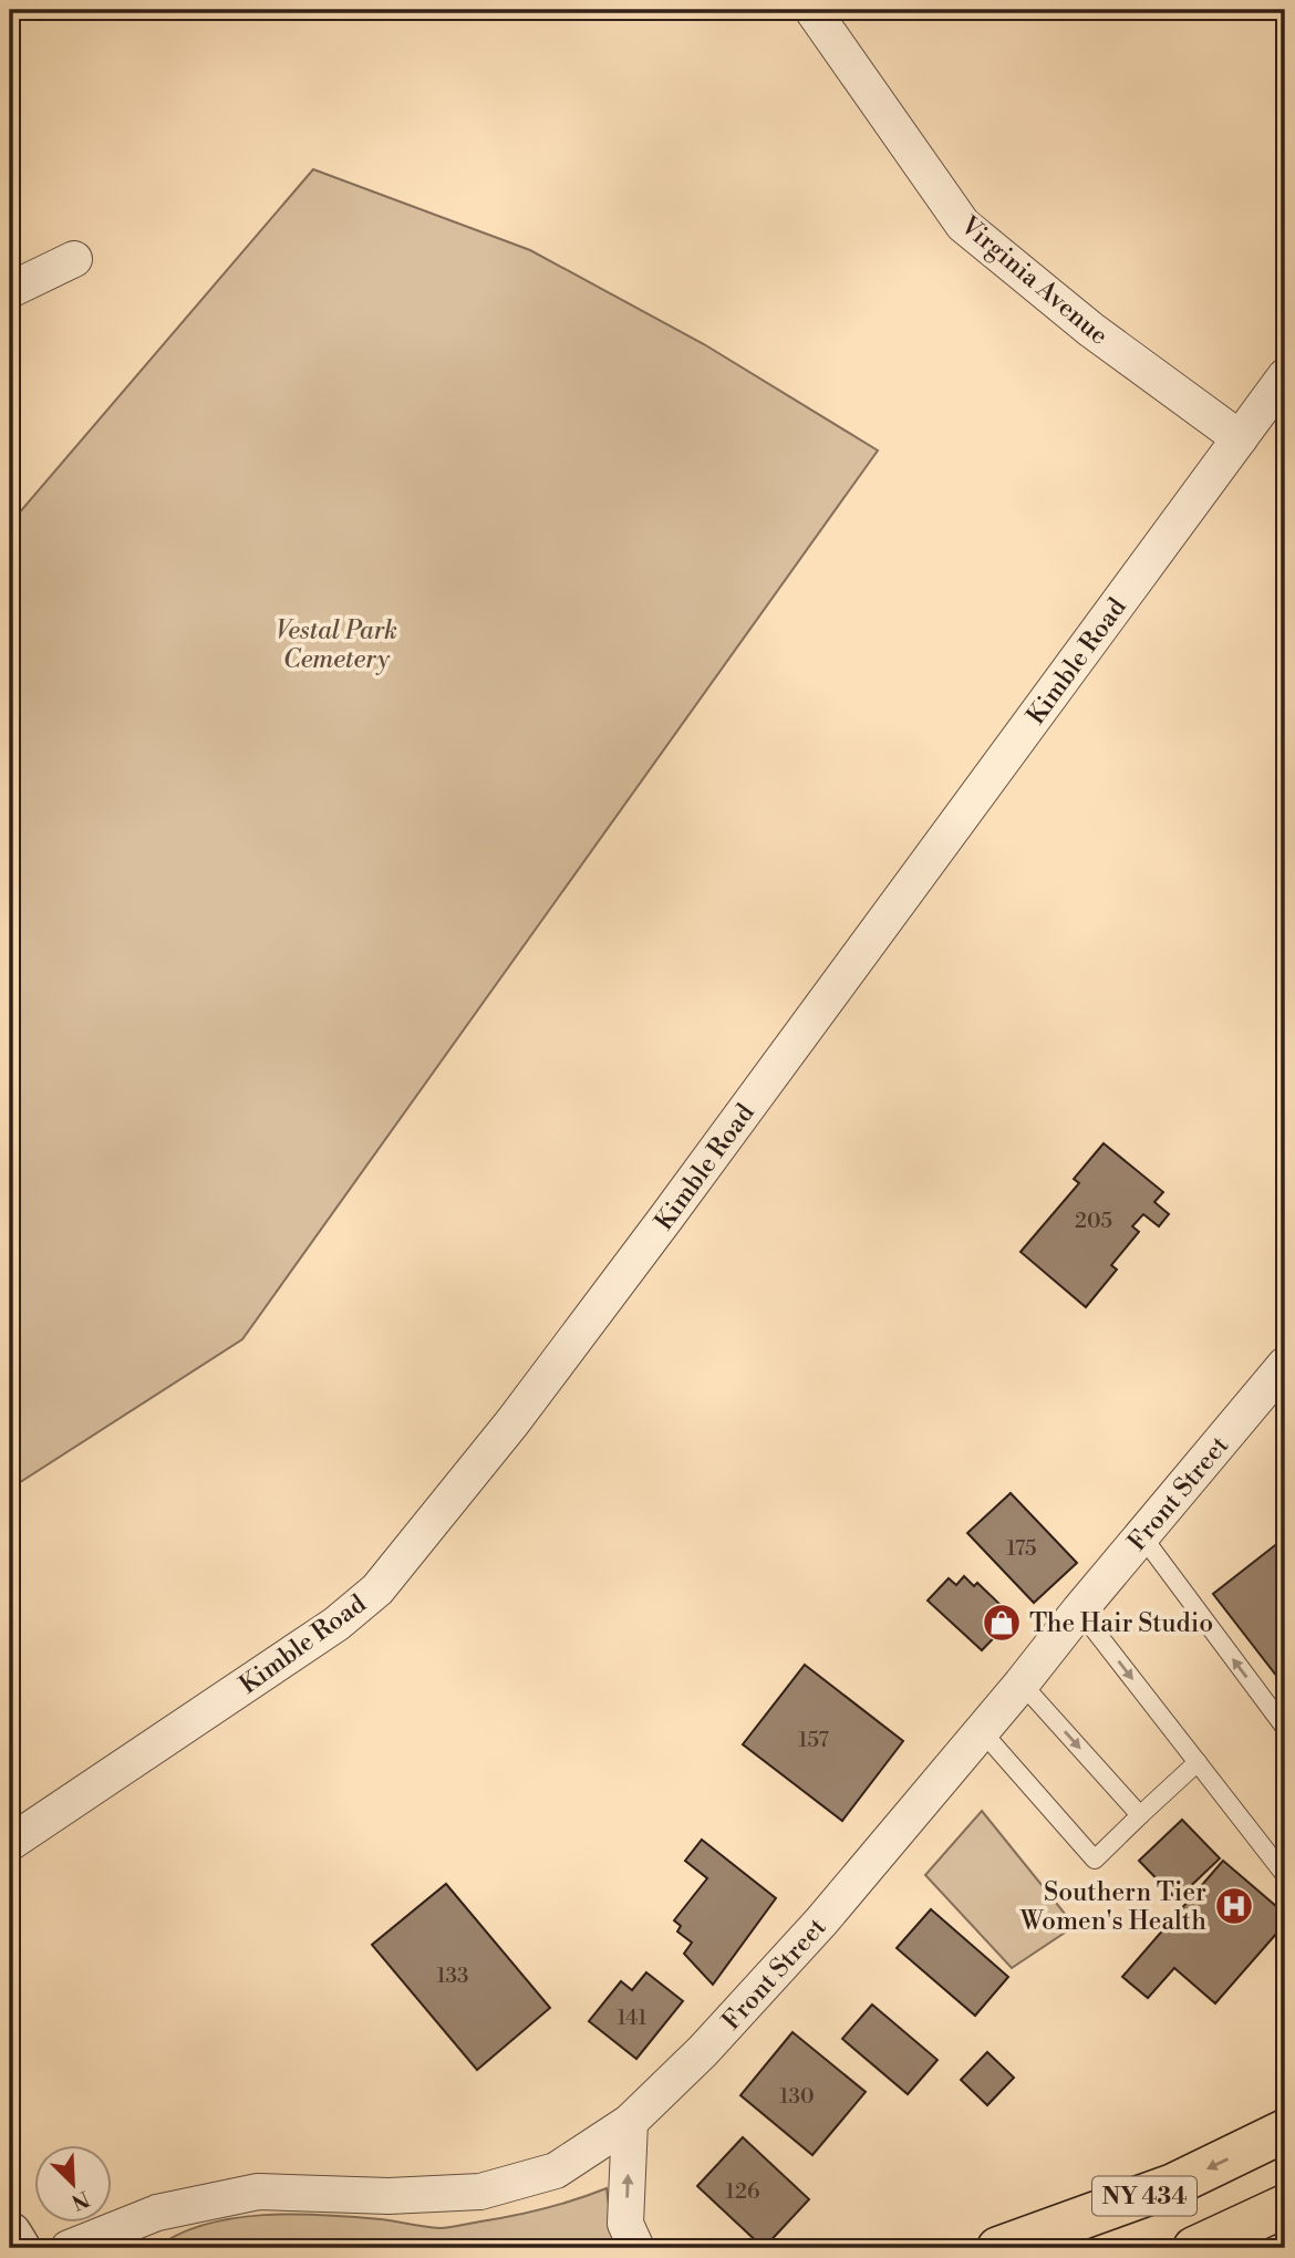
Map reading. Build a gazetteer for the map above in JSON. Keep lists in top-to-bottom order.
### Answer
{
  "streets": {
    "main road": ["NY 434"],
    "street": ["Virginia Avenue", "Kimble Road", "Front Street"]
  },
  "crossings": [
    ["Virginia Avenue", "Kimble Road"]
  ],
  "parks": ["Vestal Park Cemetery"],
  "places": {
    "shop": ["The Hair Studio"],
    "hospital": ["Southern Tier Women's Health"]
  },
  "house_numbers": [
    "205",
    "175",
    "157",
    "133",
    "141",
    "130",
    "126"
  ],
  "north": "bottom right"
}
